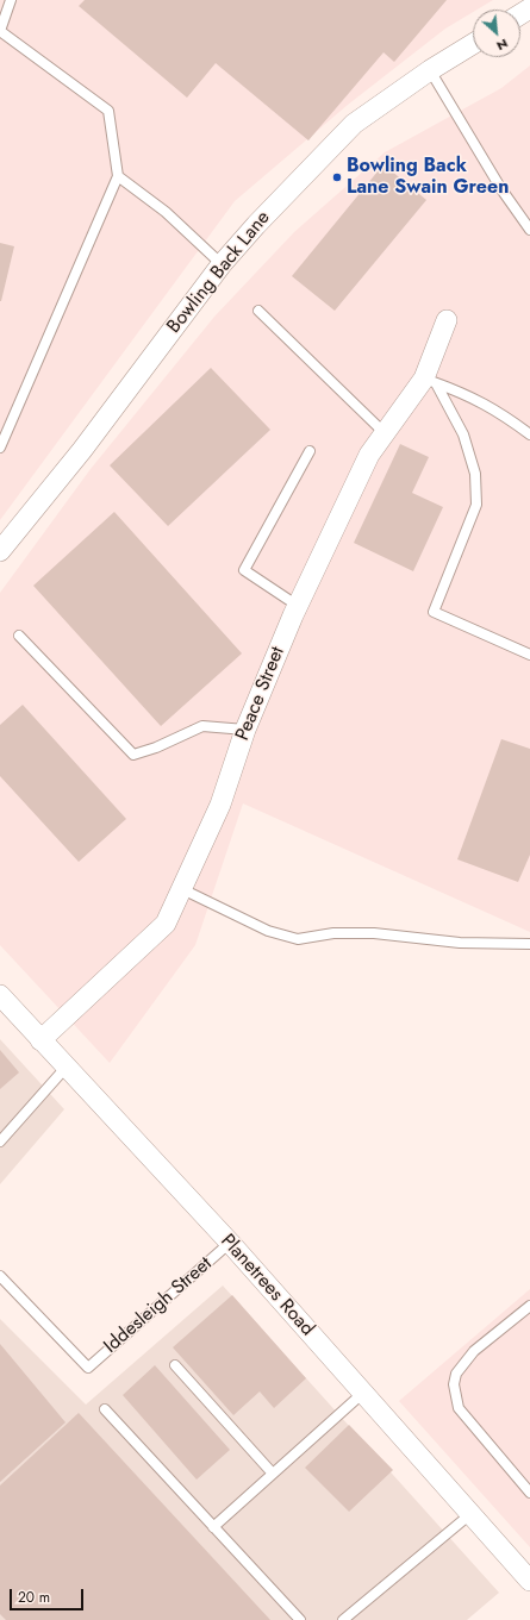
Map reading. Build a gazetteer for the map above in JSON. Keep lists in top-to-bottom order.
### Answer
{
  "streets": {
    "street": ["Bowling Back Lane", "Peace Street", "Planetrees Road"],
    "lane": ["Iddesleigh Street"]
  },
  "crossings": [
    ["Peace Street", "Planetrees Road"],
    ["Planetrees Road", "Iddesleigh Street"]
  ],
  "places": ["Bowling Back Lane Swain Green"],
  "scale_bar": "20 m",
  "north": "bottom right"
}
